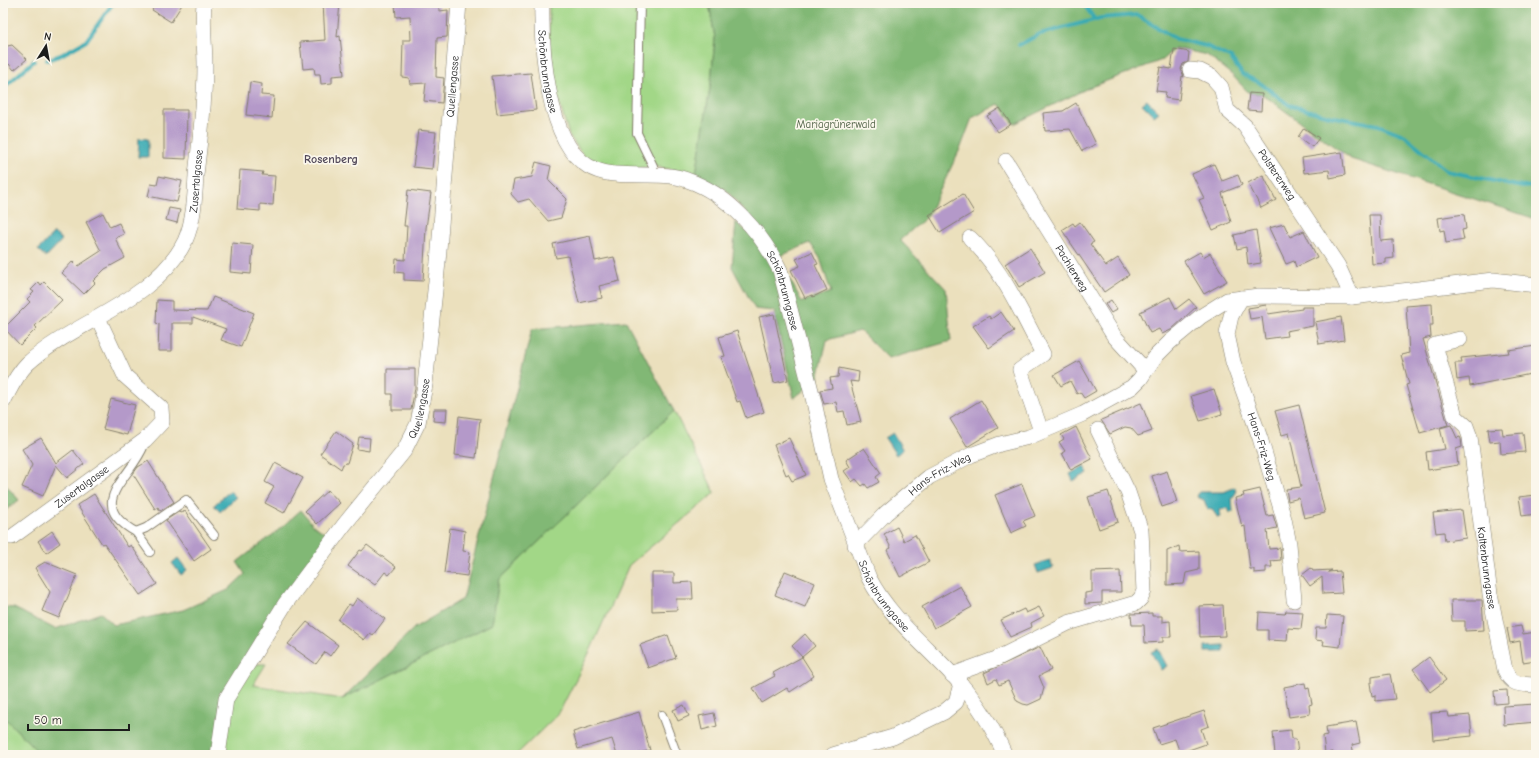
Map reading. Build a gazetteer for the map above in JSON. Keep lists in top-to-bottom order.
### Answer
{
  "streets": {
    "street": [
      "Schönbrunngasse",
      "Quellengasse",
      "Polstererweg",
      "Zusertalgasse",
      "Pachlerweg",
      "Hans-Friz-Weg",
      "Kaltenbrunngasse"
    ]
  },
  "crossings": [
    ["Schönbrunngasse", "Hans-Friz-Weg"],
    ["Polstererweg", "Hans-Friz-Weg"],
    ["Pachlerweg", "Hans-Friz-Weg"]
  ],
  "districts": ["Rosenberg"],
  "parks": ["Mariagrünerwald"],
  "scale_bar": "50 m",
  "north": "top"
}
